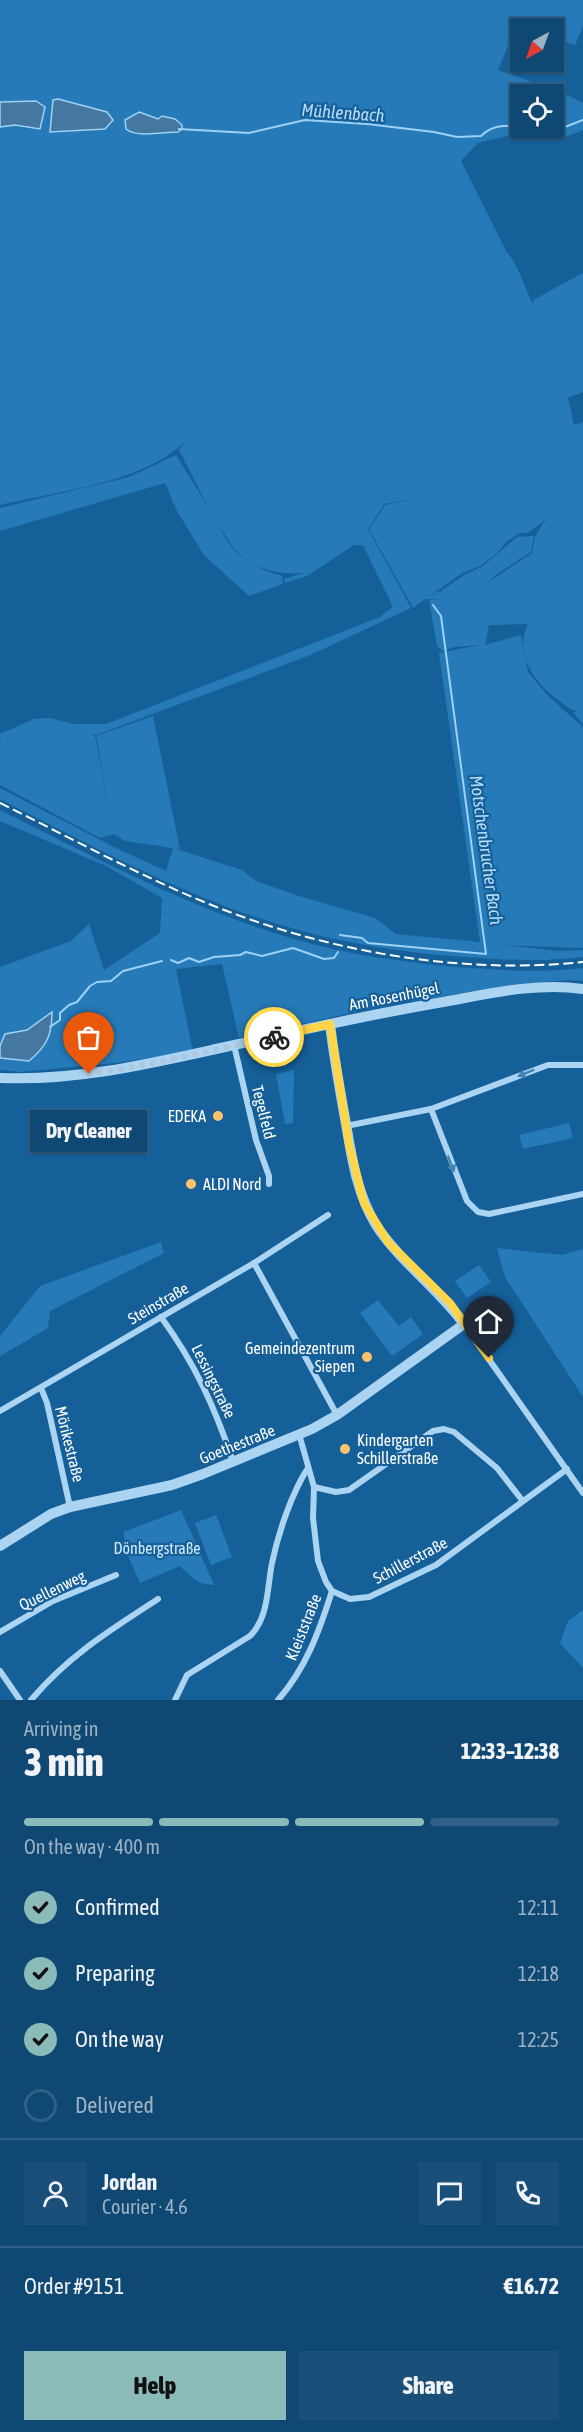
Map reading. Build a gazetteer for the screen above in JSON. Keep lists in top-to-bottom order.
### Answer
{
  "streets": {
    "street": [
      "Am Rosenhügel",
      "Tegelfeld",
      "Steinstraße",
      "Lessingstraße",
      "Mörikestraße",
      "Goethestraße",
      "Schillerstraße",
      "Quellenweg",
      "Kleiststraße"
    ]
  },
  "crossings": [
    ["Am Rosenhügel", "Tegelfeld"],
    ["Steinstraße", "Lessingstraße"],
    ["Steinstraße", "Mörikestraße"],
    ["Lessingstraße", "Goethestraße"],
    ["Mörikestraße", "Goethestraße"],
    ["Schillerstraße", "Kleiststraße"]
  ],
  "water": ["Mühlenbach", "Motschenbrucher Bach"],
  "parks": ["Dönbergstraße"],
  "places": [
    "Dry Cleaner",
    "EDEKA",
    "ALDI Nord",
    "Gemeindezentrum Siepen",
    "Kindergarten Schillerstraße"
  ],
  "north": "bottom left",
  "page": {
    "bubble": "Dry Cleaner",
    "heading": ["3 min", "Arriving in", "12:33–12:38"],
    "panel": [
      "Jordan",
      "Courier · 4.6",
      "Order #9151",
      "€16.72"
    ],
    "bar": "On the way · 400 m",
    "list": [
      ["Confirmed", "12:11"],
      ["Preparing", "12:18"],
      ["On the way", "12:25"],
      "Delivered"
    ],
    "buttons": ["Help", "Share"]
  }
}
